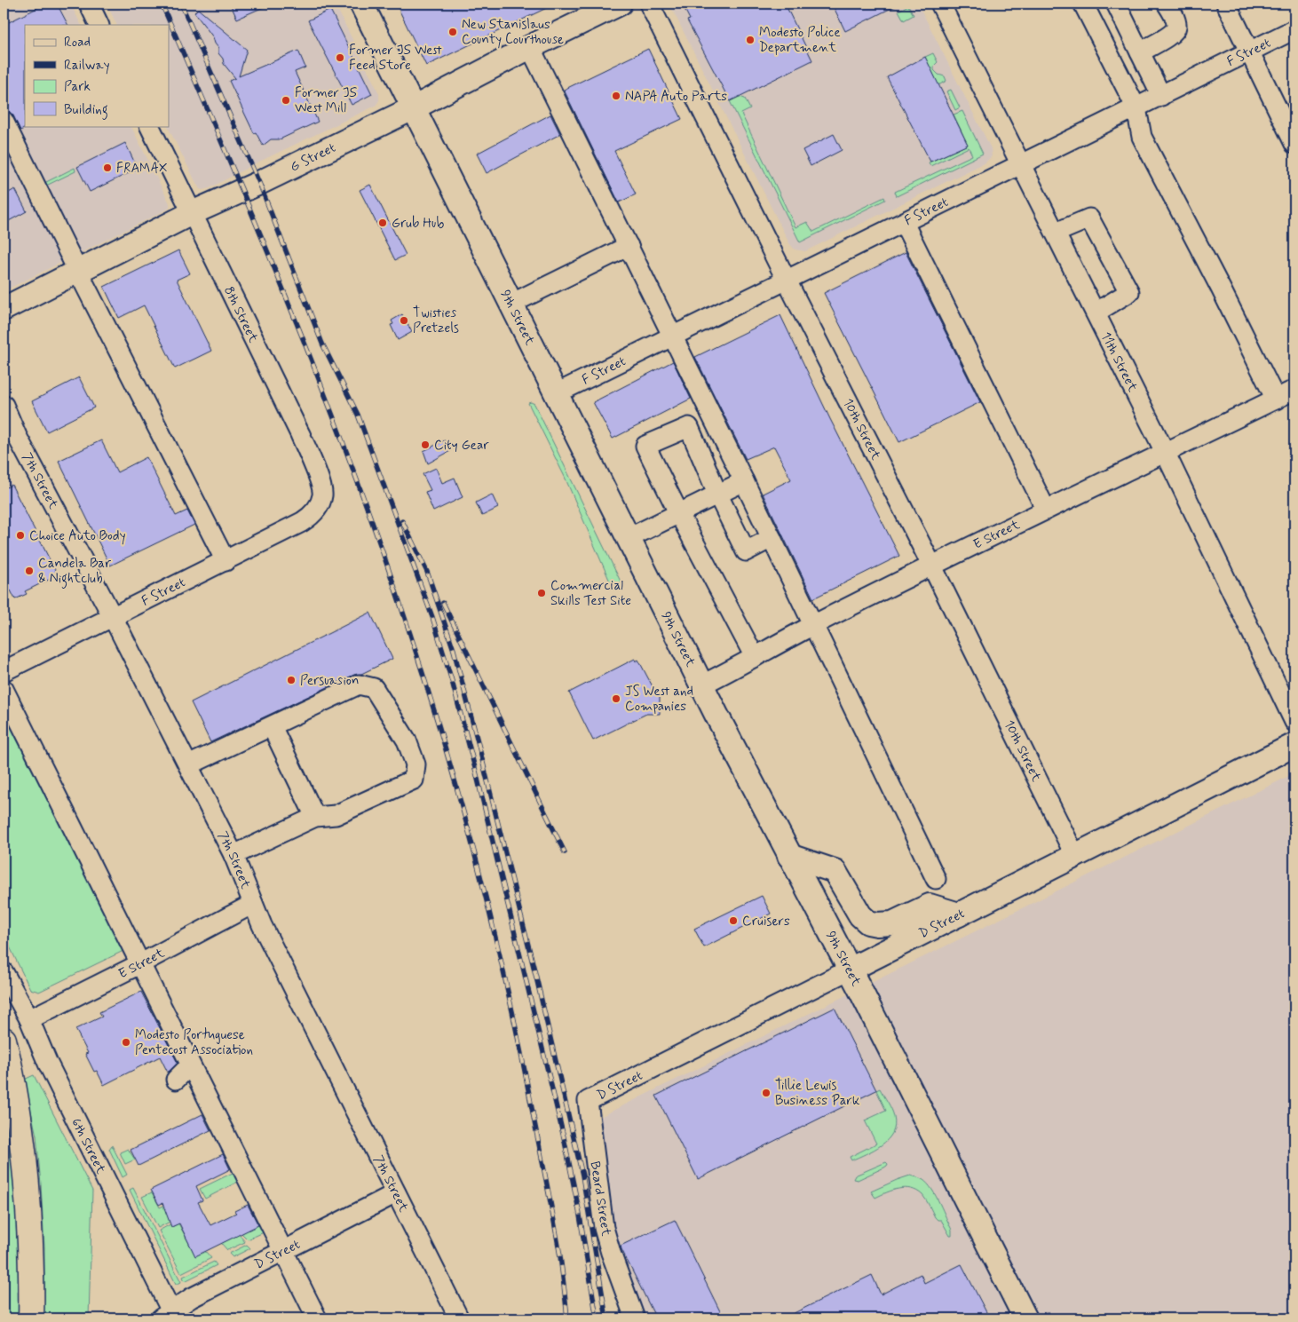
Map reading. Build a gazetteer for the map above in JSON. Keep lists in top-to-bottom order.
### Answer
{
  "streets": {
    "main road": ["G Street", "9th Street", "D Street"],
    "street": [
      "F Street",
      "8th Street",
      "11th Street",
      "10th Street",
      "7th Street",
      "E Street",
      "6th Street",
      "Beard Street"
    ]
  },
  "crossings": [
    ["F Street", "8th Street"],
    ["F Street", "9th Street"],
    ["F Street", "11th Street"],
    ["F Street", "10th Street"],
    ["F Street", "7th Street"],
    ["G Street", "8th Street"],
    ["G Street", "9th Street"],
    ["9th Street", "E Street"],
    ["9th Street", "D Street"],
    ["11th Street", "E Street"],
    ["10th Street", "E Street"],
    ["10th Street", "D Street"],
    ["7th Street", "E Street"],
    ["7th Street", "D Street"],
    ["E Street", "6th Street"],
    ["D Street", "6th Street"],
    ["D Street", "Beard Street"]
  ],
  "places": [
    "New Stanislaus County Courthouse",
    "Modesto Police Department",
    "Former JS West Feed Store",
    "NAPA Auto Parts",
    "Former JS West Mill",
    "FRAMAX",
    "Grub Hub",
    "Twisties Pretzels",
    "City Gear",
    "Choice Auto Body",
    "Candela Bar & Nightclub",
    "Commercial Skills Test Site",
    "Persuasion",
    "JS West and Companies",
    "Cruisers",
    "Modesto Portuguese Pentecost Association",
    "Tillie Lewis Business Park"
  ],
  "legend": [
    "Road",
    "Railway",
    "Park",
    "Building"
  ]
}
